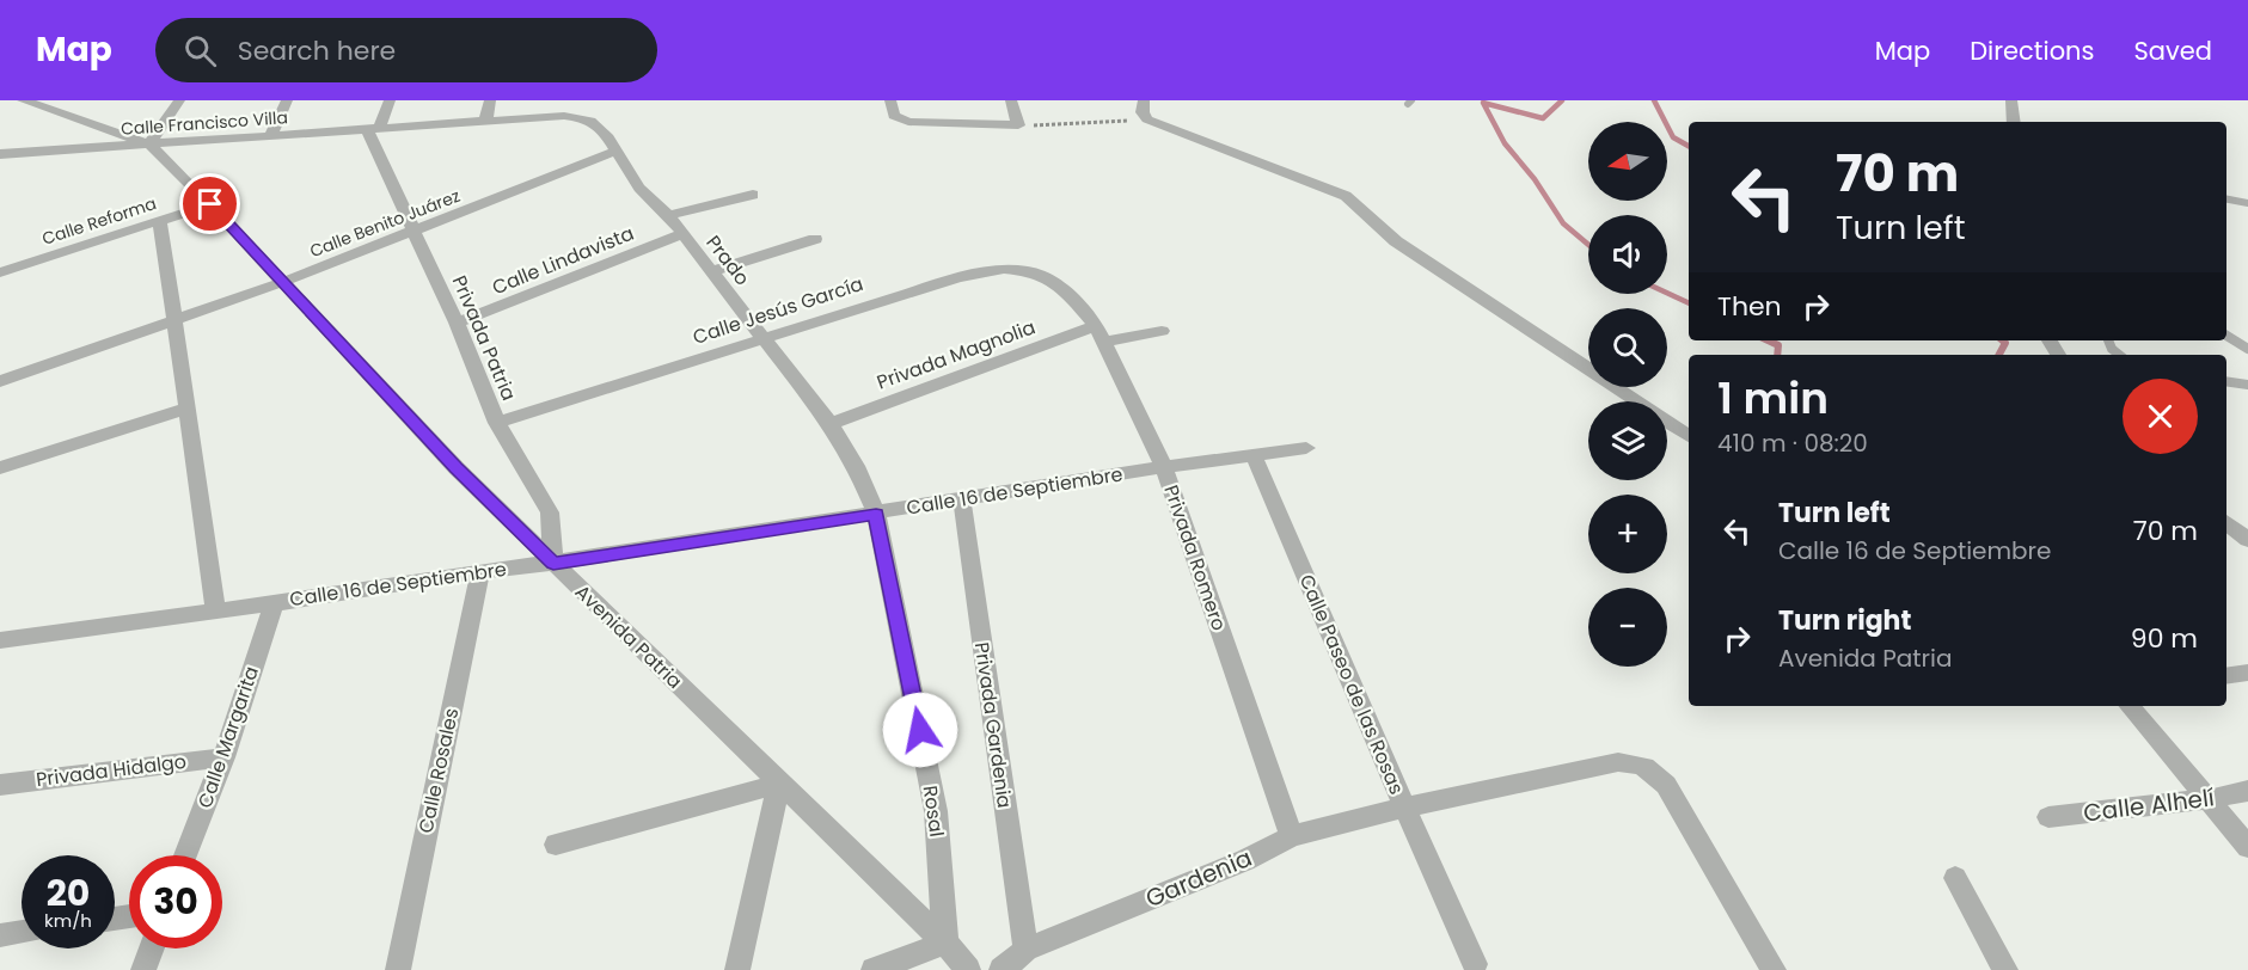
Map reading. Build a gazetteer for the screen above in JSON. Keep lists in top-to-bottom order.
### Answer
{
  "streets": {
    "street": [
      "Calle Francisco Villa",
      "Calle Reforma",
      "Calle Benito Juárez",
      "Calle Lindavista",
      "Prado",
      "Calle Jesús García",
      "Privada Patria",
      "Privada Magnolia",
      "Calle 16 de Septiembre",
      "Privada Romero",
      "Avenida Patria",
      "Calle Paseo de las Rosas",
      "Privada Gardenia",
      "Calle Margarita",
      "Privada Hidalgo",
      "Calle Rosales",
      "Calle Alhelí",
      "Rosal",
      "Gardenia"
    ]
  },
  "crossings": [
    ["Calle Francisco Villa", "Prado"],
    ["Calle Francisco Villa", "Privada Patria"],
    ["Calle Francisco Villa", "Avenida Patria"],
    ["Calle Reforma", "Avenida Patria"],
    ["Calle Benito Juárez", "Prado"],
    ["Calle Benito Juárez", "Privada Patria"],
    ["Calle Benito Juárez", "Avenida Patria"],
    ["Calle Lindavista", "Prado"],
    ["Calle Lindavista", "Privada Patria"],
    ["Prado", "Calle Jesús García"],
    ["Prado", "Privada Magnolia"],
    ["Prado", "Calle 16 de Septiembre"],
    ["Prado", "Rosal"],
    ["Calle Jesús García", "Privada Patria"],
    ["Calle Jesús García", "Privada Romero"],
    ["Privada Patria", "Calle 16 de Septiembre"],
    ["Privada Patria", "Avenida Patria"],
    ["Privada Magnolia", "Privada Romero"],
    ["Calle 16 de Septiembre", "Privada Romero"],
    ["Calle 16 de Septiembre", "Avenida Patria"],
    ["Calle 16 de Septiembre", "Calle Paseo de las Rosas"],
    ["Calle 16 de Septiembre", "Privada Gardenia"],
    ["Calle 16 de Septiembre", "Calle Margarita"],
    ["Calle 16 de Septiembre", "Calle Rosales"],
    ["Calle 16 de Septiembre", "Rosal"],
    ["Privada Romero", "Gardenia"],
    ["Avenida Patria", "Rosal"],
    ["Calle Paseo de las Rosas", "Gardenia"],
    ["Privada Gardenia", "Gardenia"],
    ["Calle Margarita", "Privada Hidalgo"]
  ],
  "north": "left",
  "page": {
    "header": "Map",
    "search": "Search here",
    "nav": ["Map", "Directions", "Saved"],
    "map_buttons": ["+", "−"],
    "turn": ["70 m", "Turn left"],
    "then": "Then",
    "heading": ["1 min", "410 m · 08:20"],
    "list": [
      {
        "name": "Turn left",
        "note": "Calle 16 de Septiembre",
        "value": "70 m"
      },
      {
        "name": "Turn right",
        "note": "Avenida Patria",
        "value": "90 m"
      }
    ],
    "speed": "20 km/h",
    "limit": "30"
  }
}
